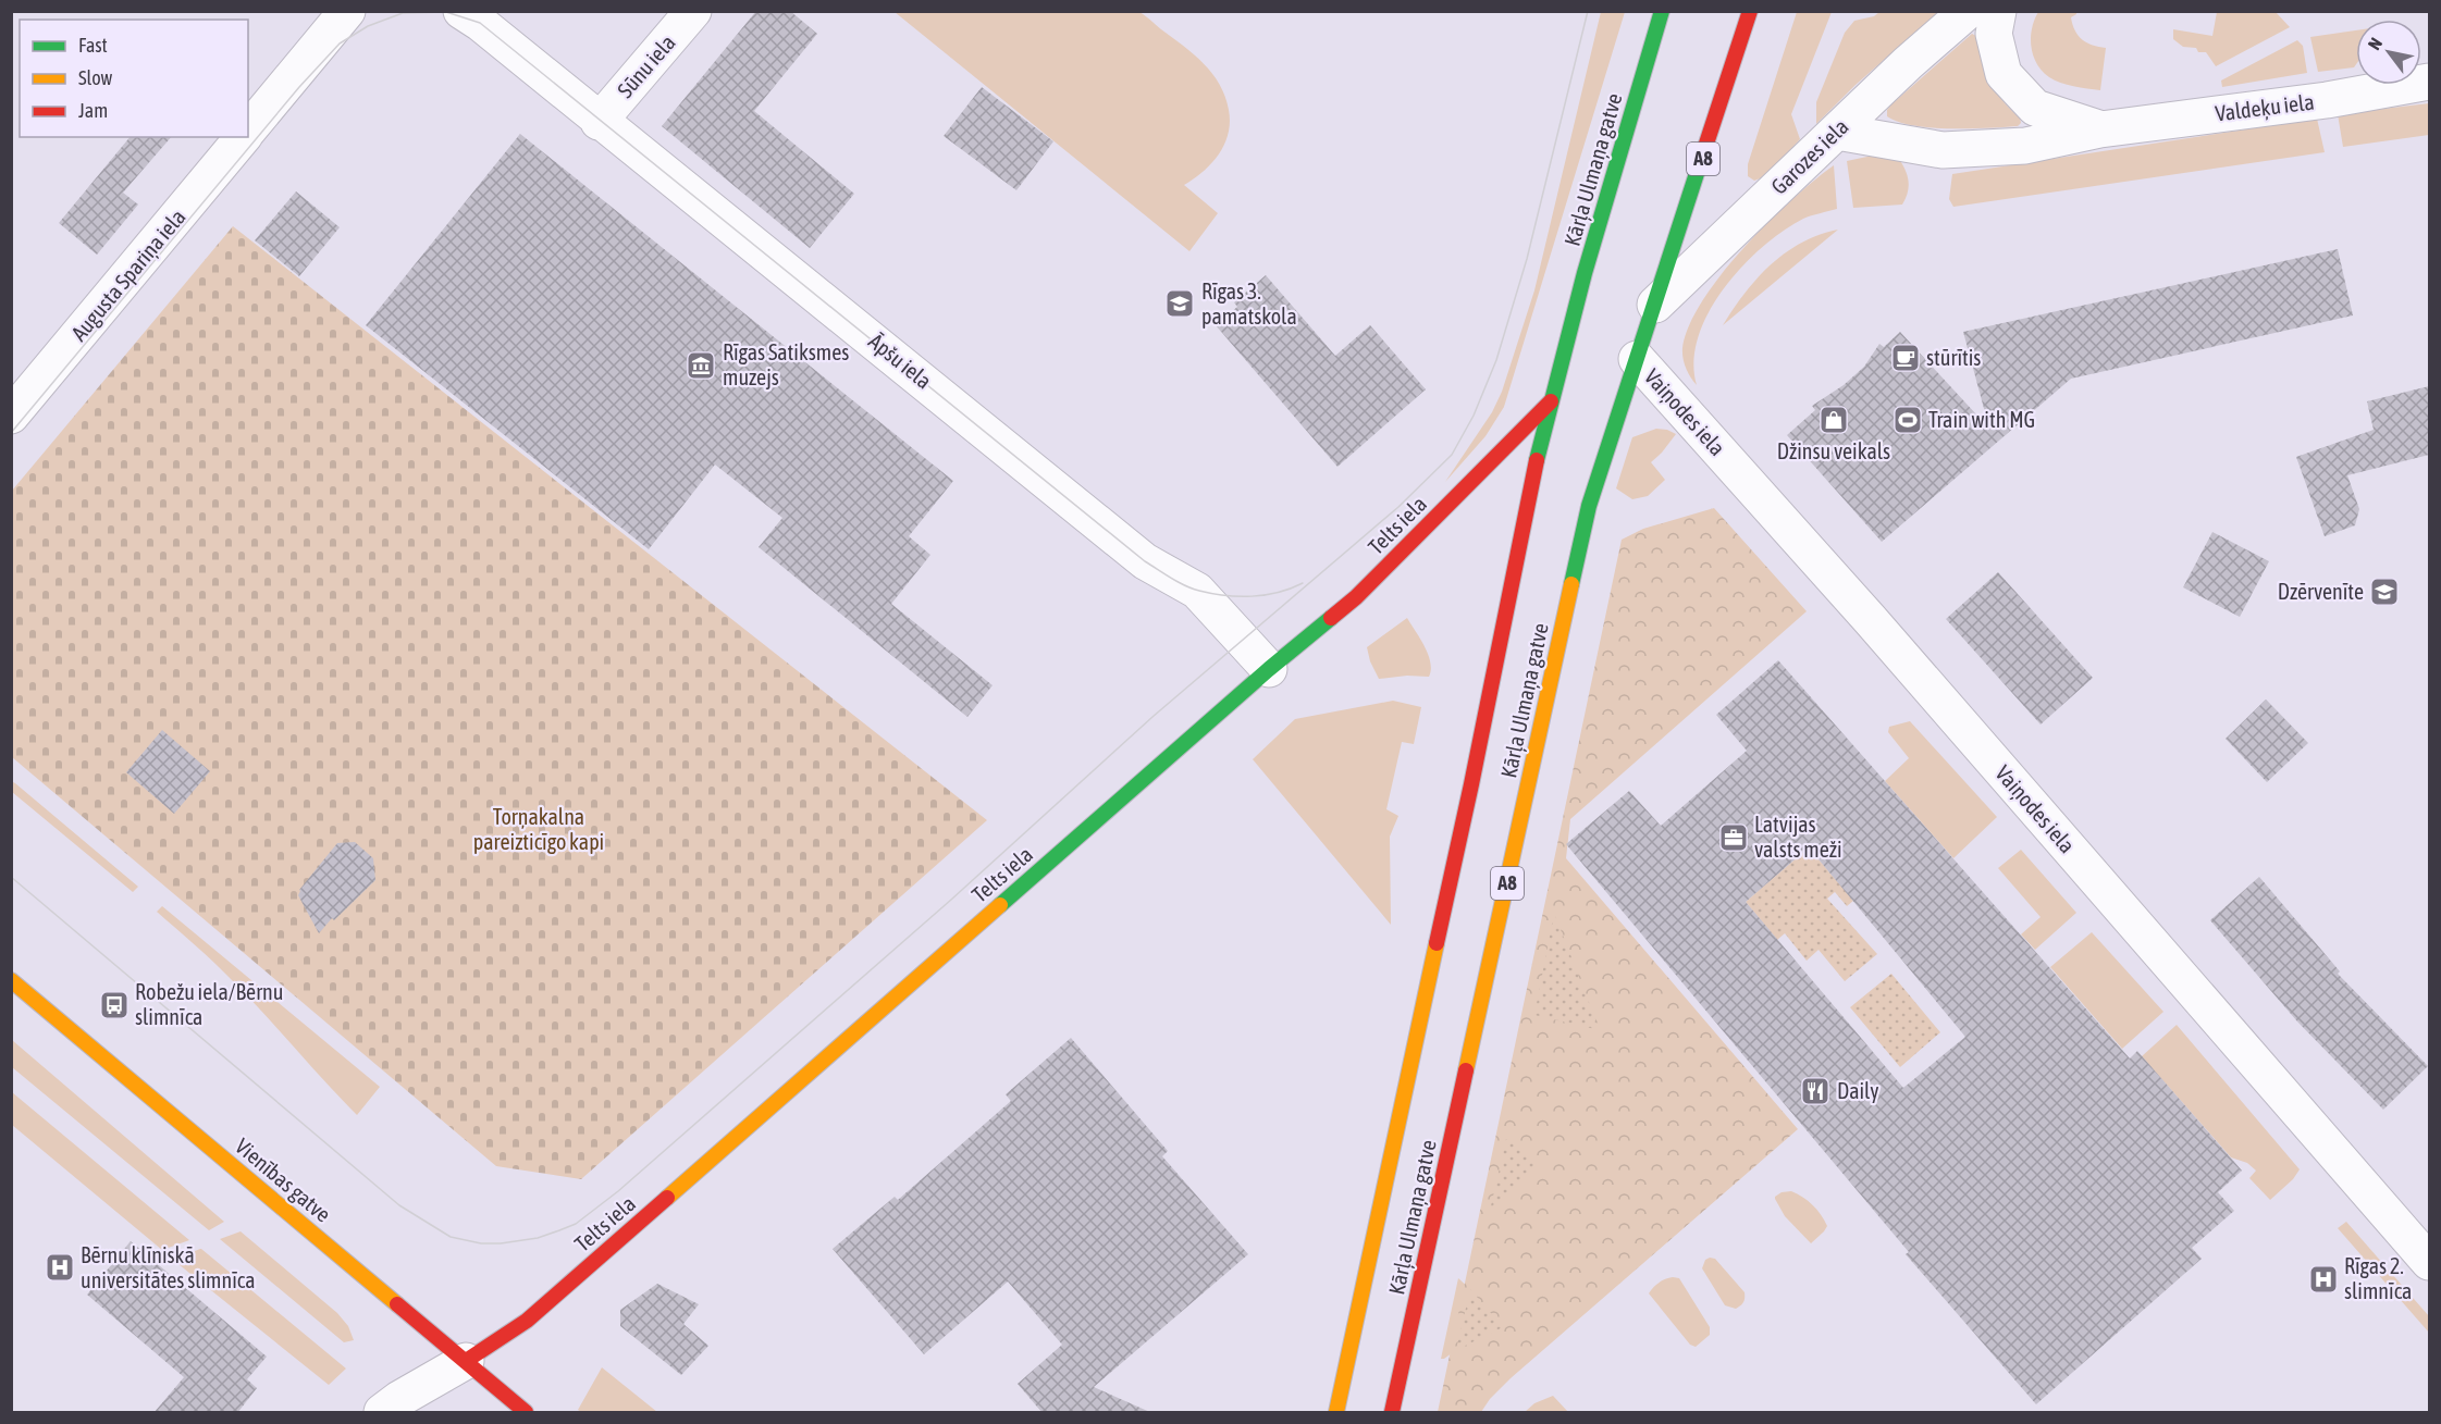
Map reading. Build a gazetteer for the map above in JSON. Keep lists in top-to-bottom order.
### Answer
{
  "streets": {
    "main road": [
      "A8",
      "Kārļa Ulmaņa gatve",
      "Telts iela",
      "Vienības gatve"
    ],
    "street": [
      "Sūnu iela",
      "Valdeķu iela",
      "Garozes iela",
      "Augusta Spariņa iela",
      "Āpšu iela",
      "Vaiņodes iela"
    ]
  },
  "crossings": [
    ["Sūnu iela", "Āpšu iela"],
    ["Valdeķu iela", "Garozes iela"],
    ["Garozes iela", "Kārļa Ulmaņa gatve"],
    ["Kārļa Ulmaņa gatve", "Vaiņodes iela"],
    ["Kārļa Ulmaņa gatve", "Telts iela"],
    ["Āpšu iela", "Telts iela"],
    ["Telts iela", "Vienības gatve"]
  ],
  "parks": ["Torņakalna pareizticīgo kapi"],
  "places": {
    "school or university": ["Rīgas 3. pamatskola", "Dzērvenīte"],
    "cafe": ["stūrītis"],
    "museum": ["Rīgas Satiksmes muzejs"],
    "shop": ["Džinsu veikals"],
    "sports": ["Train with MG"],
    "office": ["Latvijas valsts meži"],
    "bus stop": ["Robežu iela/Bērnu slimnīca"],
    "restaurant": ["Daily"],
    "hospital": ["Bērnu klīniskā universitātes slimnīca", "Rīgas 2. slimnīca"]
  },
  "legend": ["Fast", "Slow", "Jam"],
  "north": "top left"
}
